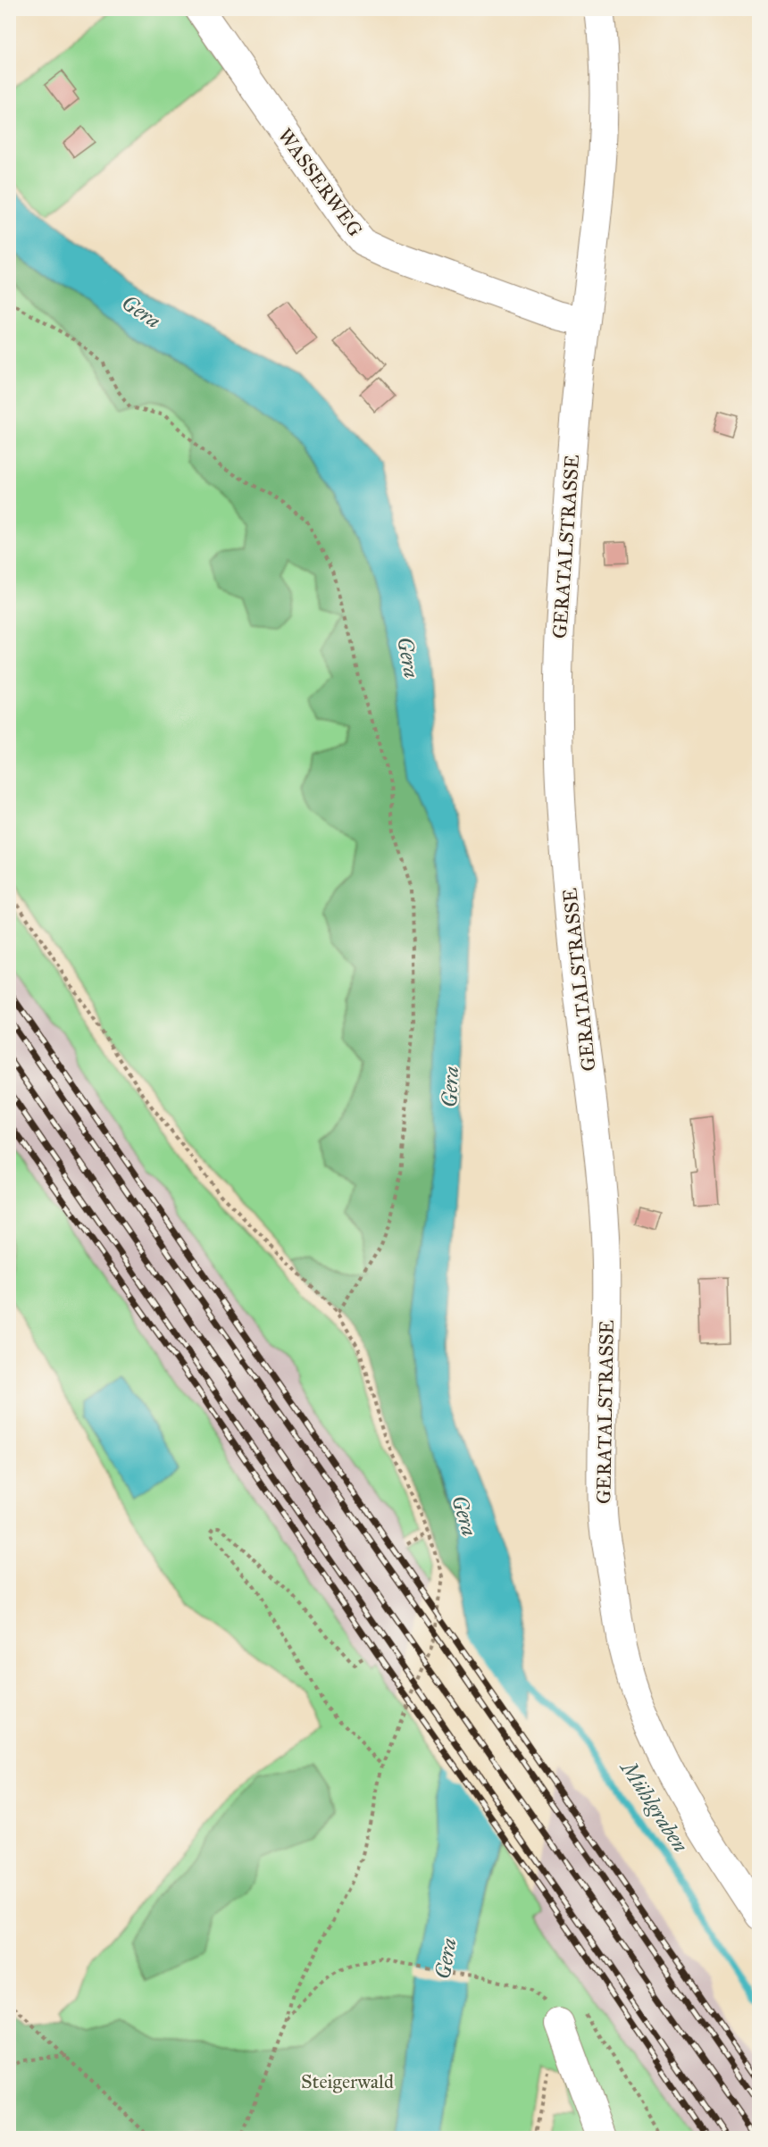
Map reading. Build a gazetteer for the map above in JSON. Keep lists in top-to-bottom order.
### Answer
{
  "streets": {
    "street": ["WASSERWEG", "GERATALSTRASSE"]
  },
  "crossings": [
    ["WASSERWEG", "GERATALSTRASSE"]
  ],
  "water": ["Gera", "Mühlgraben"],
  "parks": ["Steigerwald"]
}
